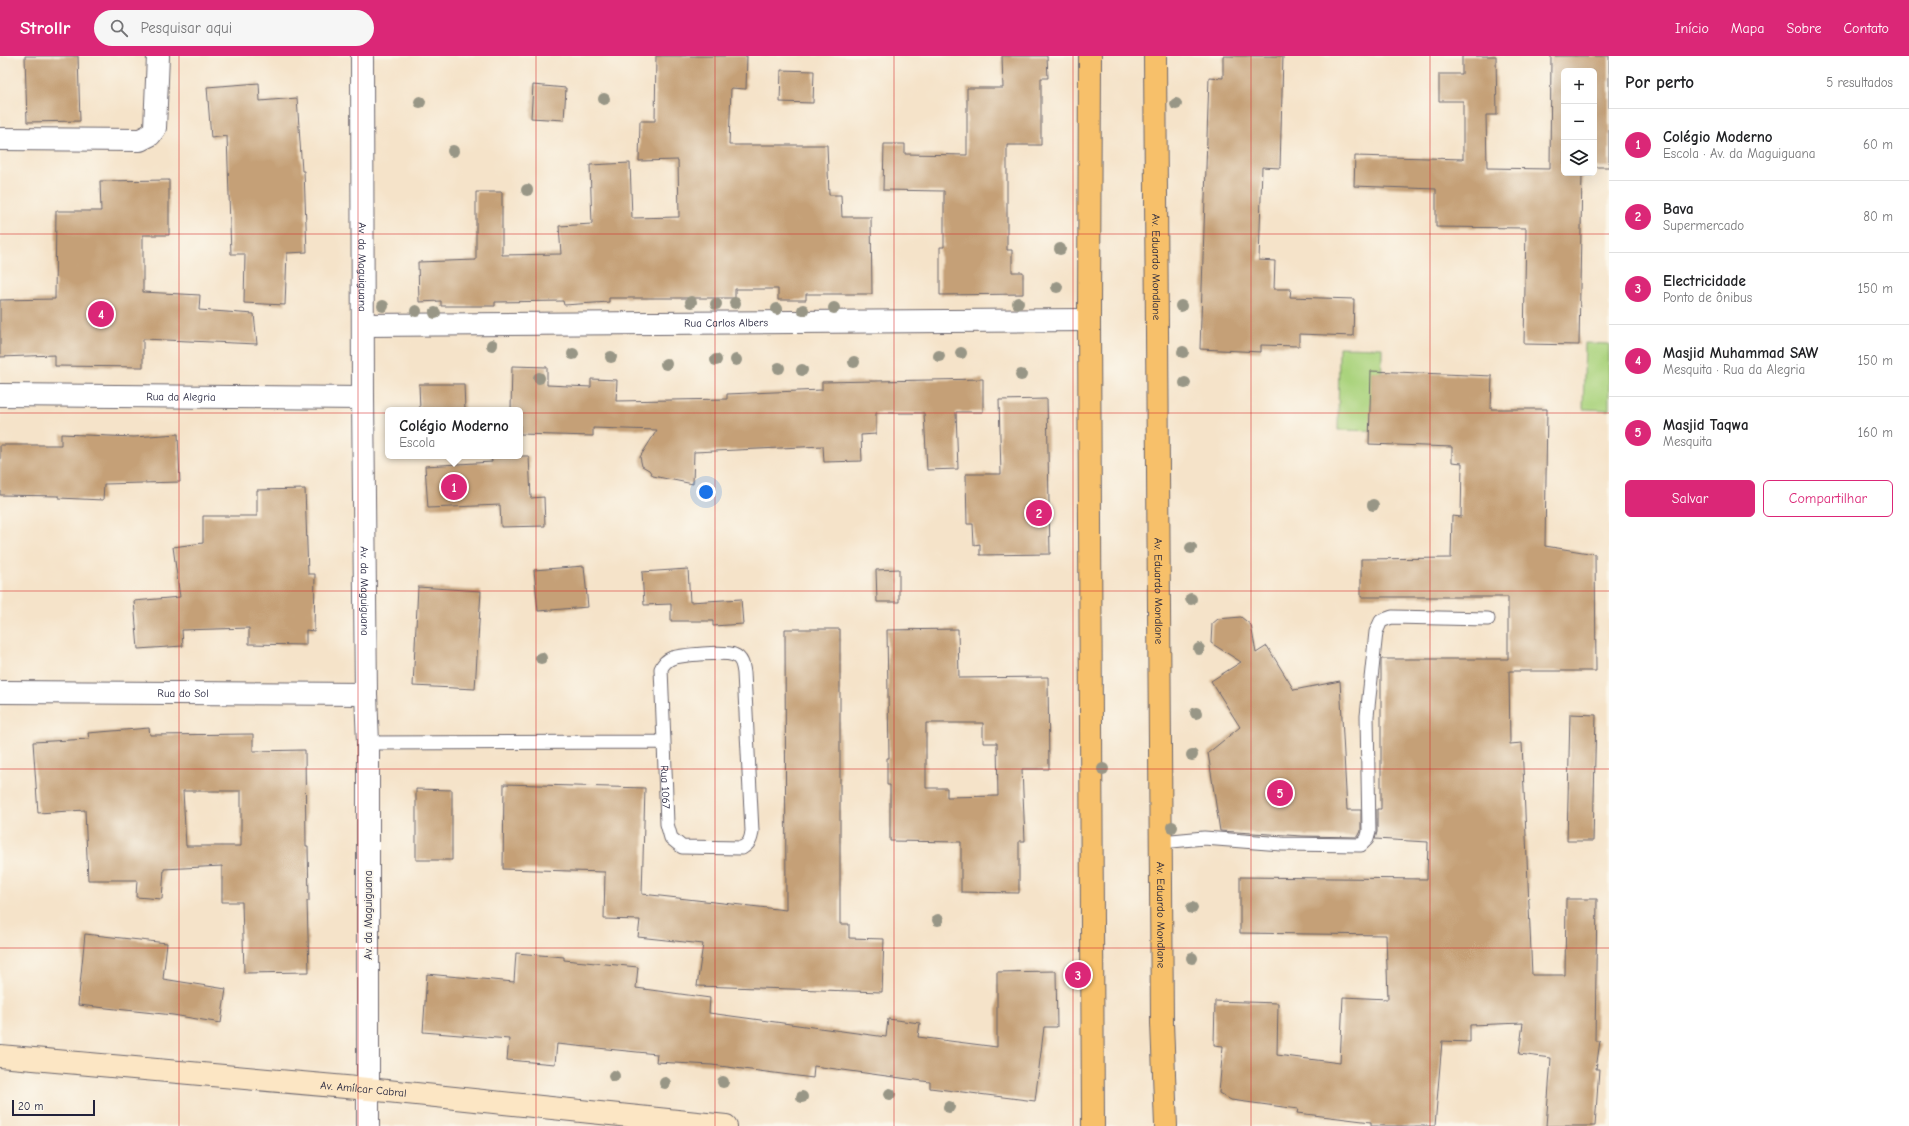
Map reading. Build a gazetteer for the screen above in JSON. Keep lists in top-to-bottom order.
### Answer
{
  "streets": {
    "main road": ["Av. Eduardo Mondlane"],
    "street": [
      "Av. da Maguiguana",
      "Rua Carlos Albers",
      "Rua da Alegria",
      "Rua do Sol",
      "Av. Amílcar Cabral"
    ],
    "lane": ["Rua 1067"]
  },
  "crossings": [
    ["Av. da Maguiguana", "Rua Carlos Albers"],
    ["Av. da Maguiguana", "Rua da Alegria"],
    ["Av. da Maguiguana", "Rua do Sol"],
    ["Av. da Maguiguana", "Av. Amílcar Cabral"]
  ],
  "scale_bar": "20 m",
  "page": {
    "header": "Strollr",
    "search": "Pesquisar aqui",
    "nav": [
      "Início",
      "Mapa",
      "Sobre",
      "Contato"
    ],
    "heading": ["Por perto", "5 resultados"],
    "map_buttons": ["+", "−"],
    "list": [
      {
        "mark": "1",
        "name": "Colégio Moderno",
        "note": "Escola · Av. da Maguiguana",
        "value": "60 m"
      },
      {
        "mark": "2",
        "name": "Bava",
        "note": "Supermercado",
        "value": "80 m"
      },
      {
        "mark": "3",
        "name": "Electricidade",
        "note": "Ponto de ônibus",
        "value": "150 m"
      },
      {
        "mark": "4",
        "name": "Masjid Muhammad SAW",
        "note": "Mesquita · Rua da Alegria",
        "value": "150 m"
      },
      {
        "mark": "5",
        "name": "Masjid Taqwa",
        "note": "Mesquita",
        "value": "160 m"
      }
    ],
    "pins": [
      "4",
      "1",
      "2",
      "5",
      "3"
    ],
    "popup": ["Colégio Moderno", "Escola"],
    "buttons": ["Salvar", "Compartilhar"],
    "scale": "20 m"
  }
}
